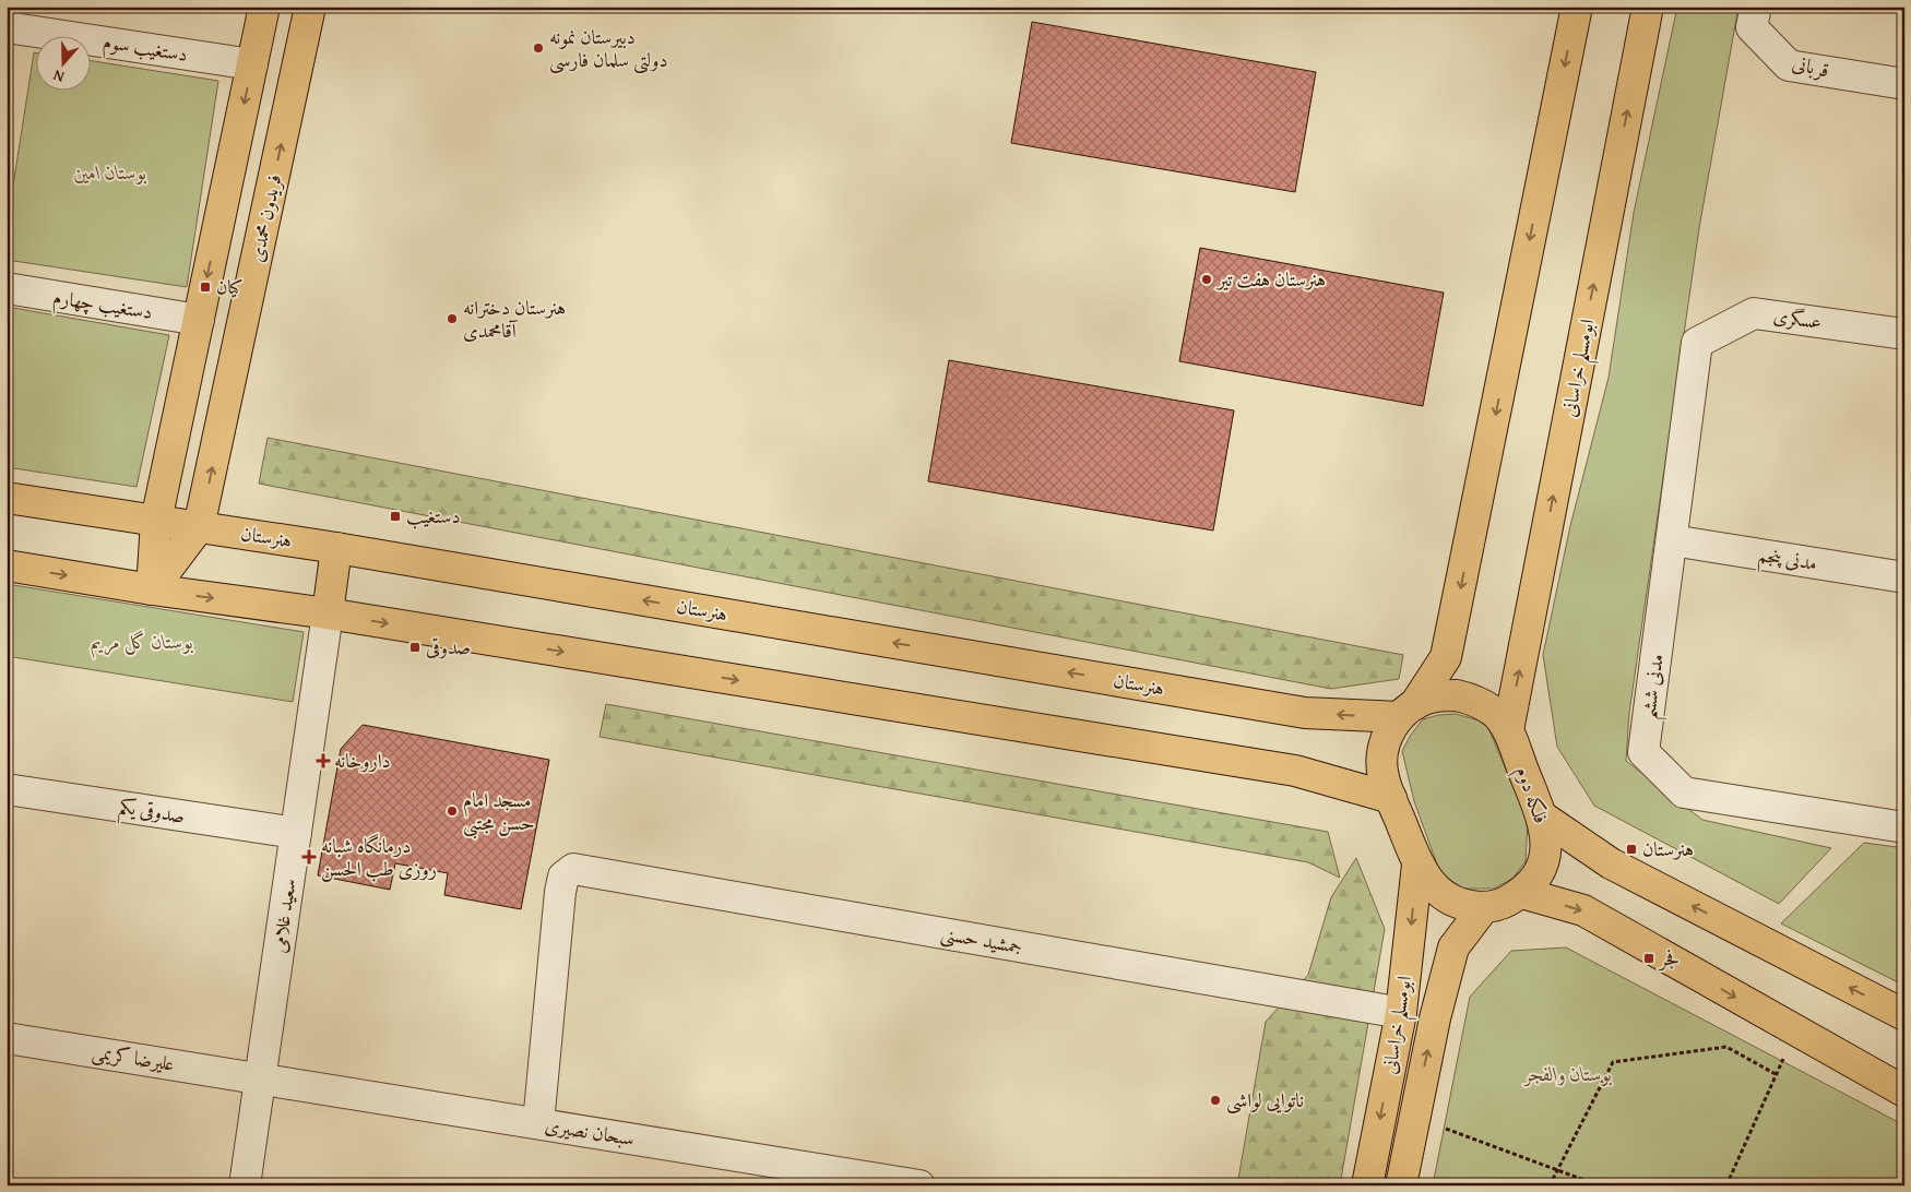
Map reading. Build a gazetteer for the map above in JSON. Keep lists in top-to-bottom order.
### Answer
{
  "streets": {
    "main road": [
      "فریدون محمدی",
      "ابومسلم خراسانی",
      "هنرستان",
      "فلکه دوم"
    ],
    "street": [
      "دستغیب سوم",
      "قربانی",
      "دستغیب چهارم",
      "عسگری",
      "مدنی پنجم",
      "مدنی ششم",
      "صدوقی یکم",
      "سعید غلامی",
      "جمشید حسنی",
      "علیرضا کریمی",
      "سبحان نصیری"
    ]
  },
  "crossings": [
    ["فریدون محمدی", "هنرستان"],
    ["عسگری", "مدنی ششم"],
    ["ابومسلم خراسانی", "هنرستان"],
    ["ابومسلم خراسانی", "فلکه دوم"],
    ["ابومسلم خراسانی", "جمشید حسنی"],
    ["هنرستان", "فلکه دوم"],
    ["مدنی پنجم", "مدنی ششم"],
    ["صدوقی یکم", "سعید غلامی"],
    ["سعید غلامی", "علیرضا کریمی"],
    ["سعید غلامی", "سبحان نصیری"],
    ["جمشید حسنی", "سبحان نصیری"],
    ["علیرضا کریمی", "سبحان نصیری"]
  ],
  "parks": ["بوستان امین", "بوستان گل مریم", "بوستان والفجر"],
  "places": {
    "other": [
      "دبیرستان نمونه دولتی سلمان فارسی",
      "هنرستان هفت تیر",
      "هنرستان دخترانه آقامحمدی",
      "مسجد امام حسن مجتبی",
      "ناتوایی لواشی"
    ],
    "transit": [
      "کیان",
      "دستغیب",
      "صدوقی",
      "هنرستان",
      "فجر"
    ],
    "health": ["داروخانه", "درمانگاه شبانه روزی طب الحسن"]
  },
  "north": "bottom"
}
